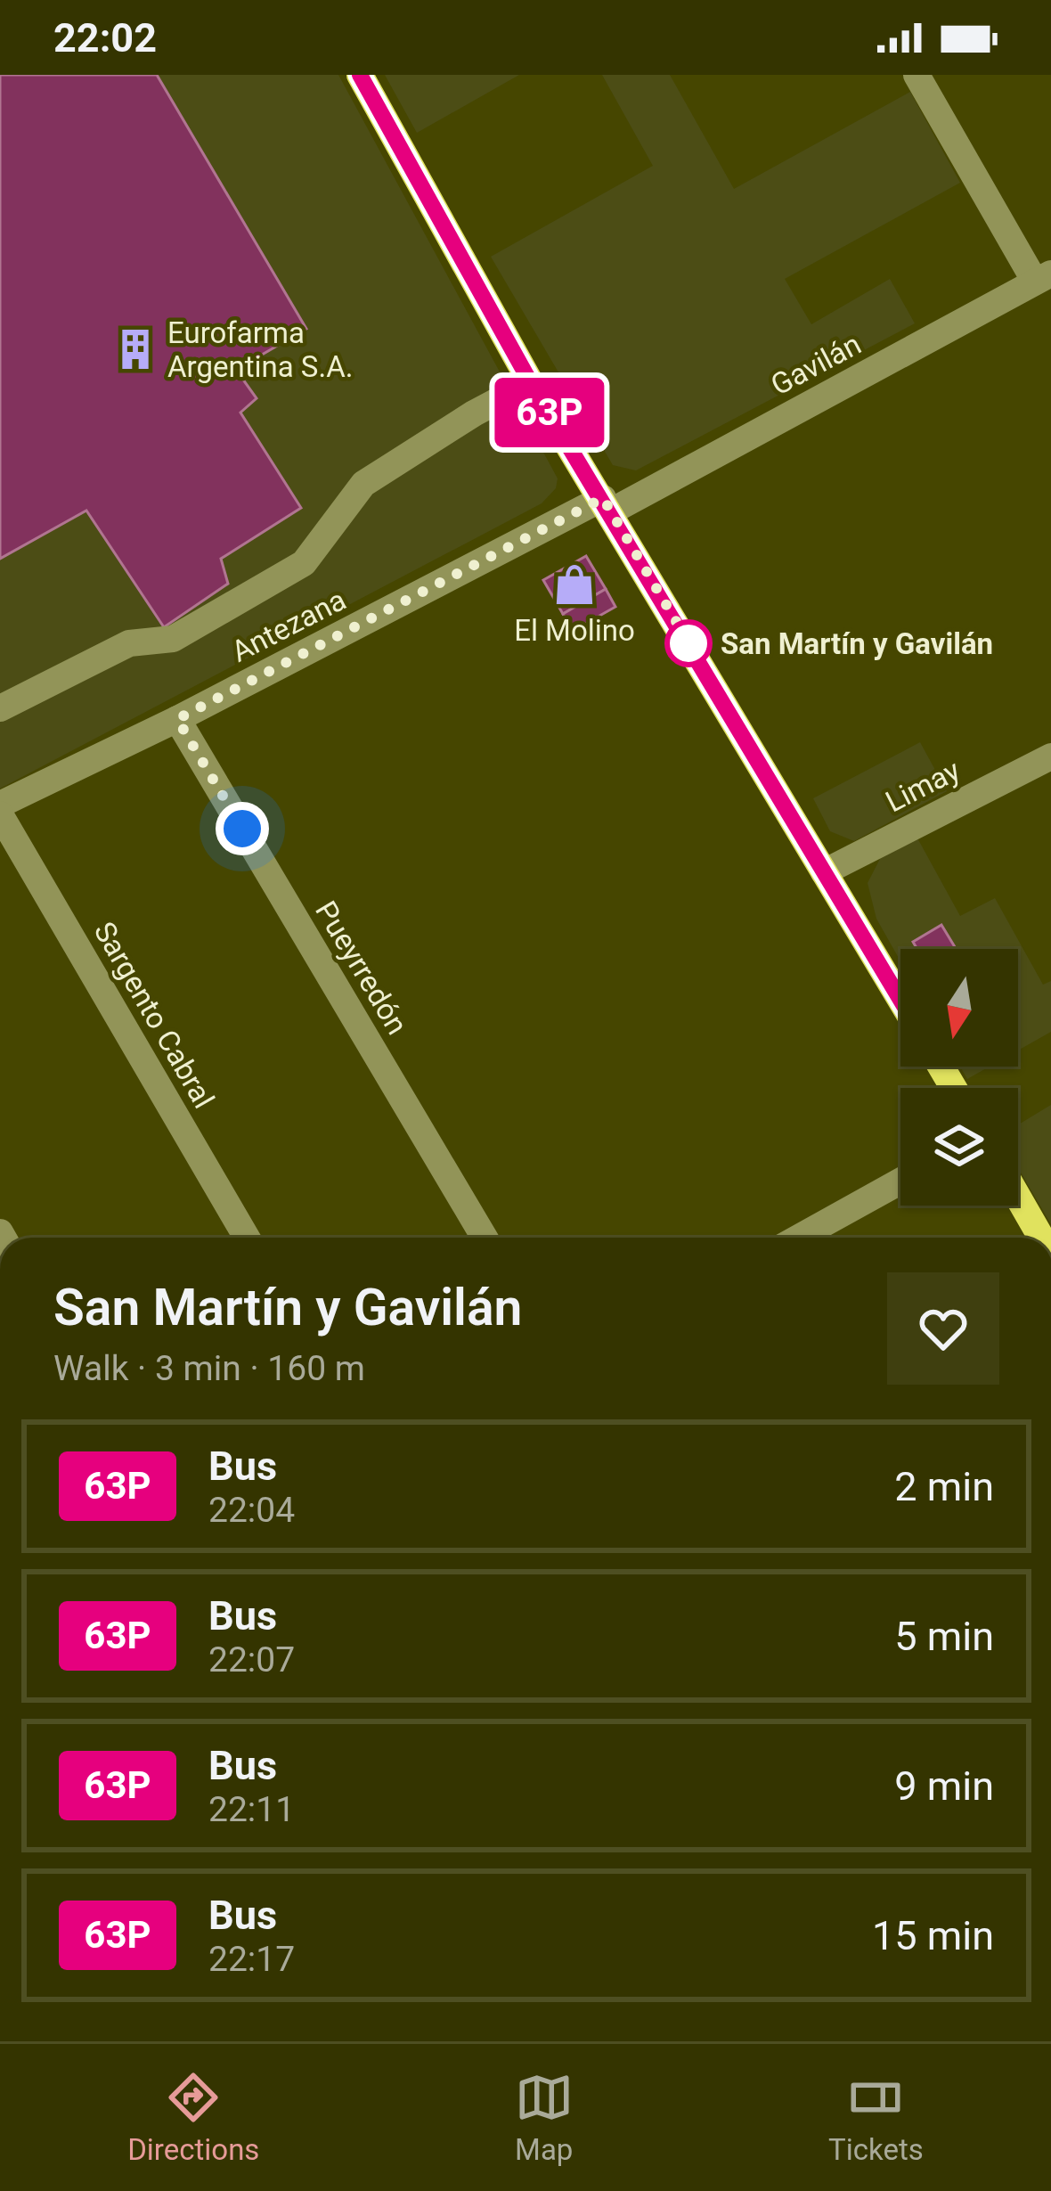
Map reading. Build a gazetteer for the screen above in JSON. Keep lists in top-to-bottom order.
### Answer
{
  "streets": {
    "street": [
      "Gavilán",
      "Antezana",
      "Limay",
      "Pueyrredón",
      "Sargento Cabral"
    ]
  },
  "crossings": [
    ["Gavilán", "Antezana"],
    ["Antezana", "Pueyrredón"]
  ],
  "places": {
    "building": ["Eurofarma Argentina S.A."],
    "shop": ["El Molino"],
    "other": ["San Martín y Gavilán"]
  },
  "lines": ["bus line 63P"],
  "north": "bottom",
  "page": {
    "status": "22:02",
    "on_map": "63P",
    "heading": ["San Martín y Gavilán", "Walk · 3 min · 160 m"],
    "list": [
      {
        "mark": "63P",
        "name": "Bus",
        "note": "22:04",
        "value": "2 min"
      },
      {
        "mark": "63P",
        "name": "Bus",
        "note": "22:07",
        "value": "5 min"
      },
      {
        "mark": "63P",
        "name": "Bus",
        "note": "22:11",
        "value": "9 min"
      },
      {
        "mark": "63P",
        "name": "Bus",
        "note": "22:17",
        "value": "15 min"
      }
    ],
    "tabs": ["Directions", "Map", "Tickets"]
  }
}
